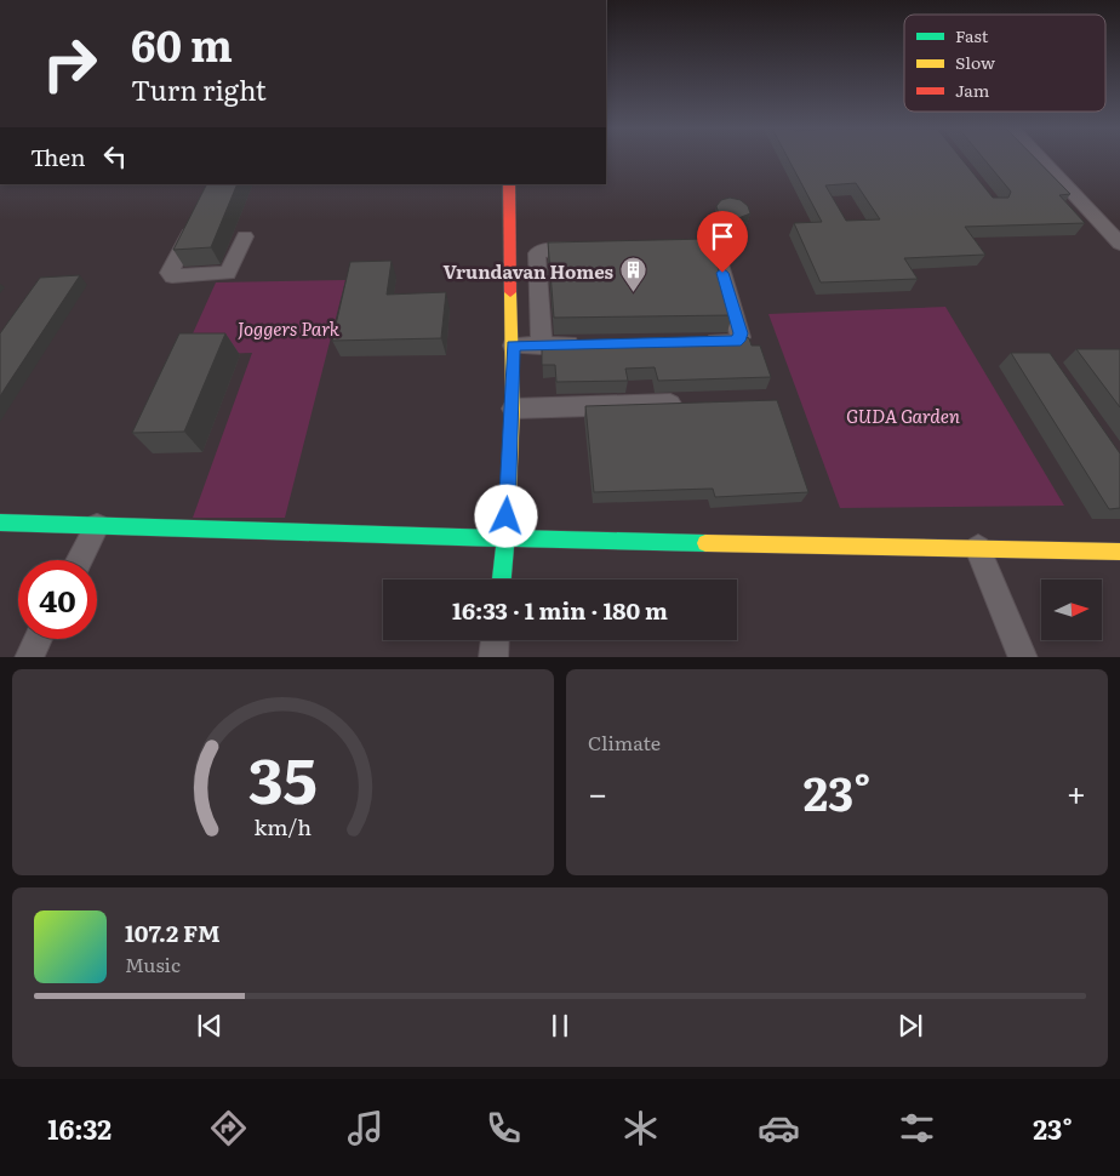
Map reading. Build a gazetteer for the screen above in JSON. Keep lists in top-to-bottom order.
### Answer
{
  "parks": ["Joggers Park", "GUDA Garden"],
  "places": {
    "building": ["Vrundavan Homes"]
  },
  "legend": ["Fast", "Slow", "Jam"],
  "north": "right",
  "page": {
    "turn": ["60 m", "Turn right"],
    "then": "Then",
    "limit": "40",
    "trip": "16:33 · 1 min · 180 m",
    "tile": "Climate",
    "heat": ["−", "23°", "+"],
    "song": ["107.2 FM", "Music"],
    "tabs": ["16:32", "23°"],
    "gauge": ["35", "km/h"]
  }
}
